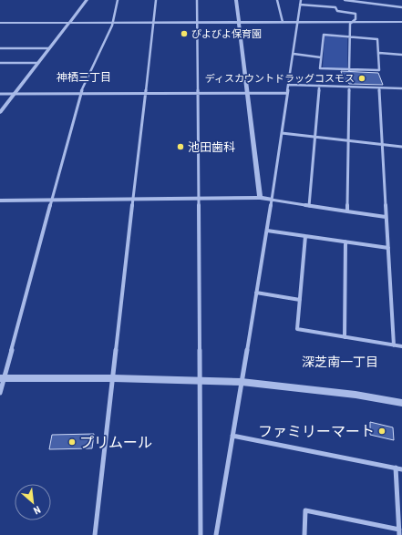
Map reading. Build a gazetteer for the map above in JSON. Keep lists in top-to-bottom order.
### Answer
{
  "districts": ["神栖三丁目", "深芝南一丁目"],
  "places": [
    "ぴよびよ保育園",
    "ディスカウントドラッグコスモス",
    "池田歯科",
    "ファミリーマート",
    "プリムール"
  ],
  "north": "bottom right"
}
